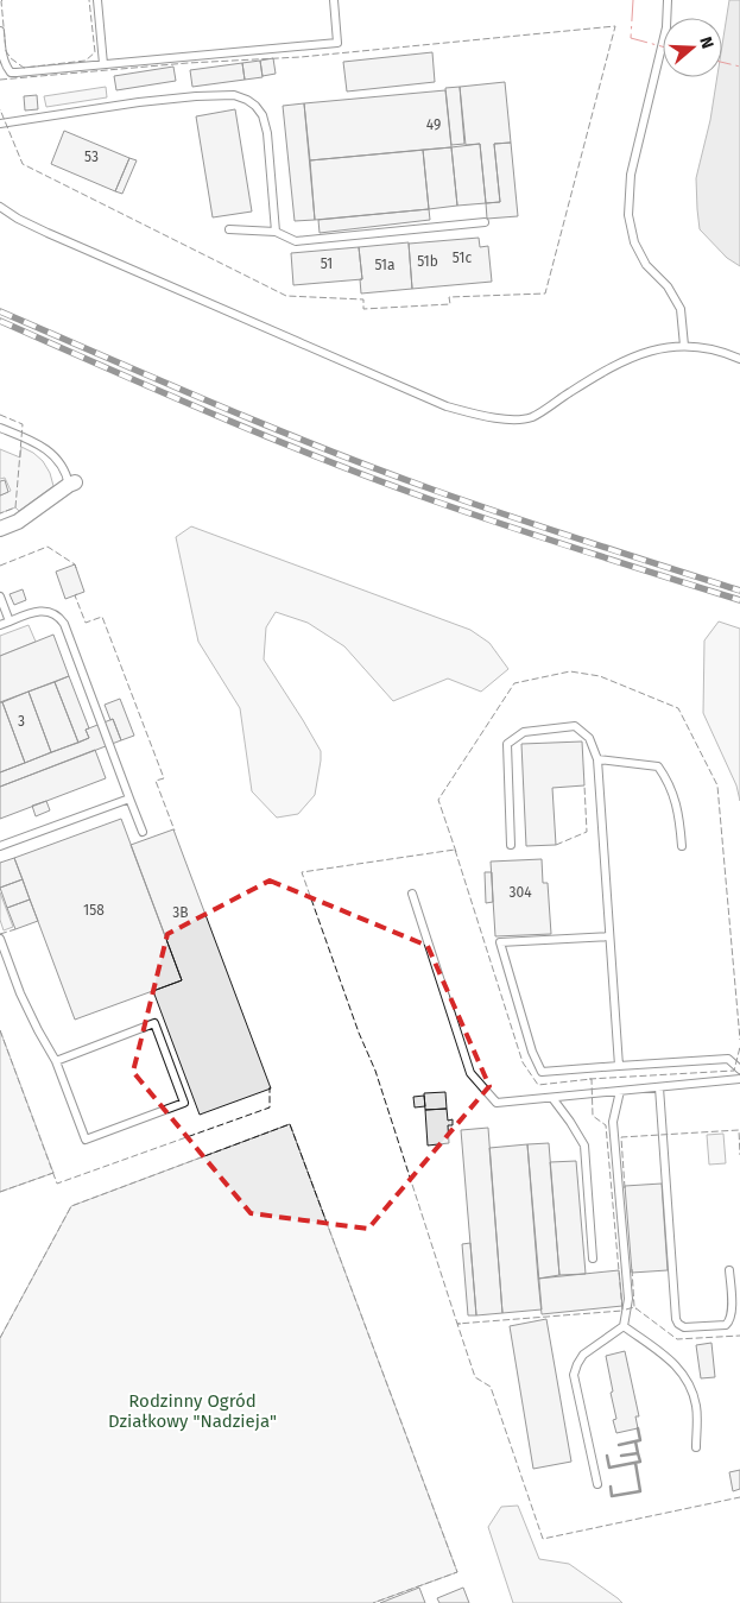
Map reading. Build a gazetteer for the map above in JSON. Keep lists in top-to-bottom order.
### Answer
{
  "parks": ["Rodzinny Ogród Działkowy \"Nadzieja\""],
  "house_numbers": [
    "49",
    "53",
    "51c",
    "51b",
    "51",
    "51a",
    "3",
    "304",
    "158",
    "3B"
  ],
  "north": "right"
}
